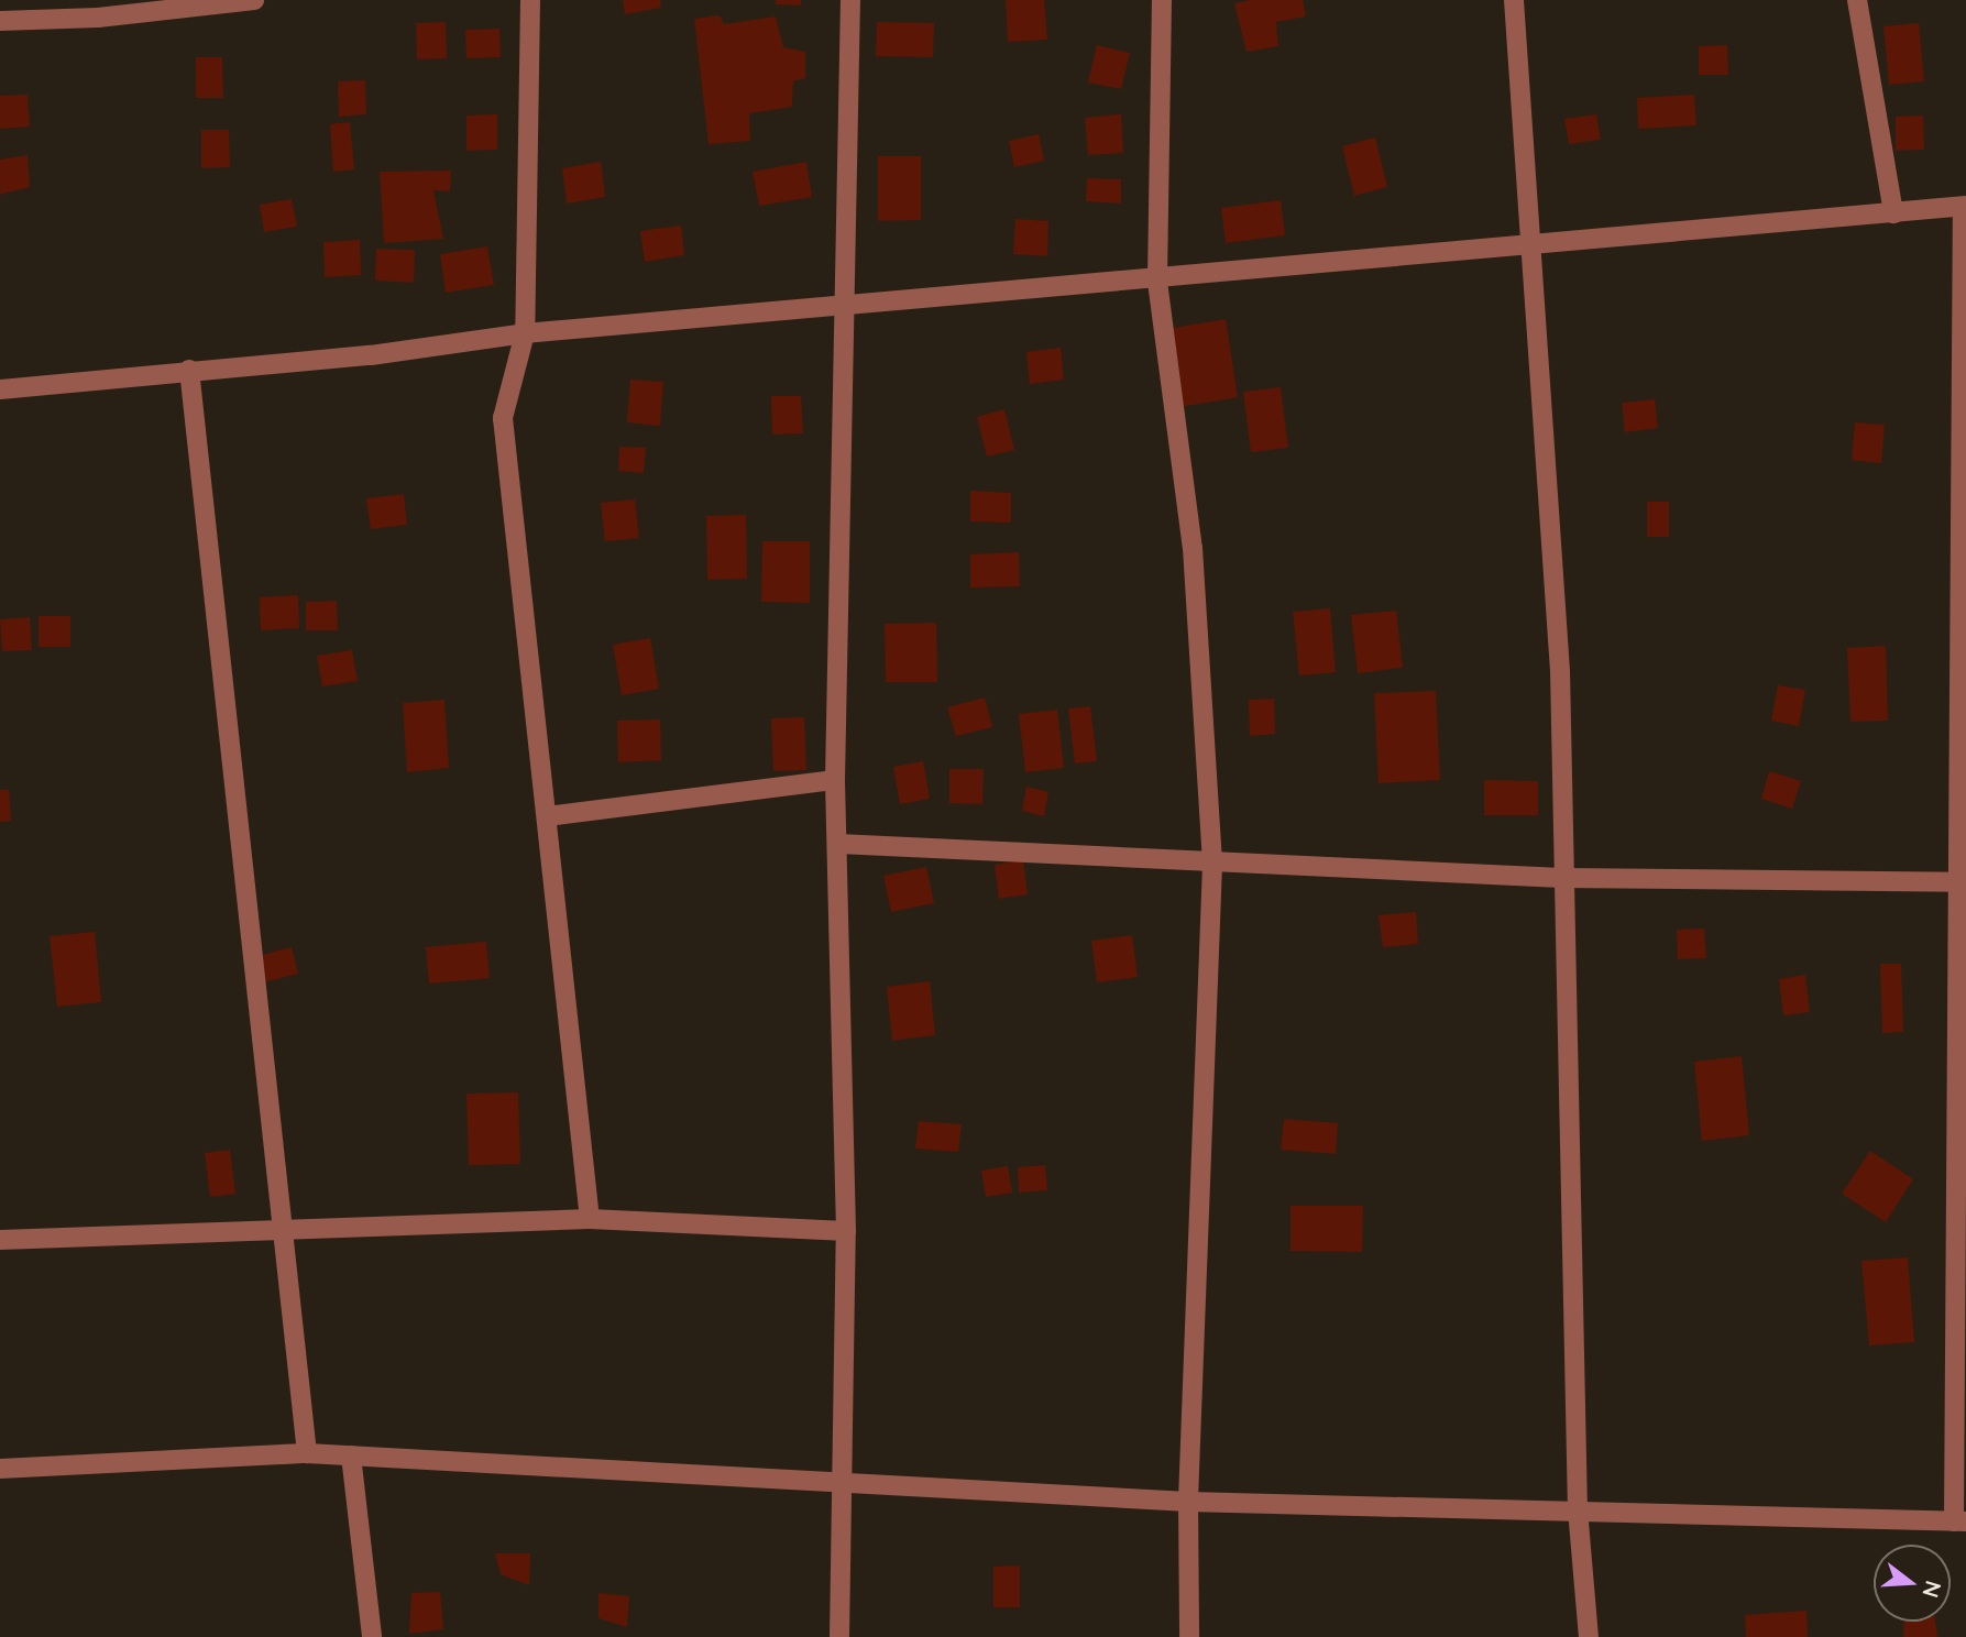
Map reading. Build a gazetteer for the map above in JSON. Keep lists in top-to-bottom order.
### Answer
{
  "north": "right"
}
